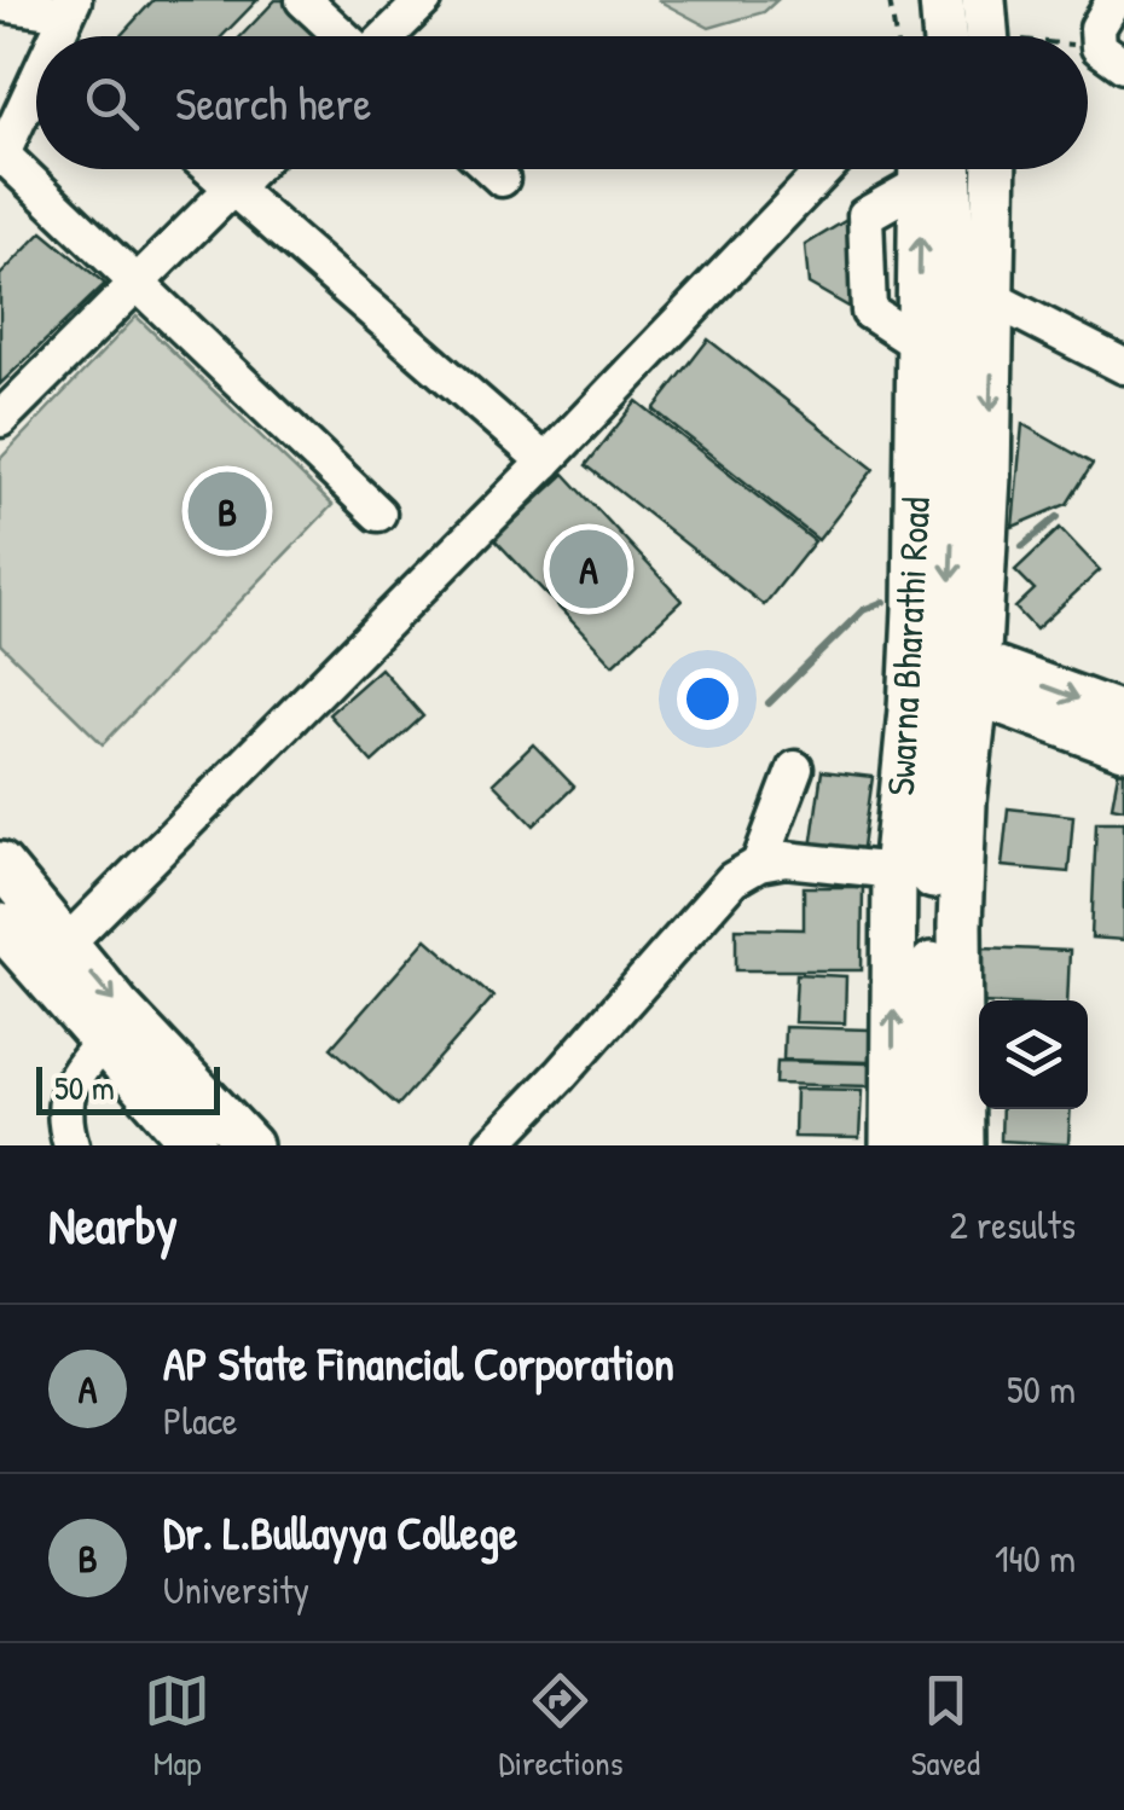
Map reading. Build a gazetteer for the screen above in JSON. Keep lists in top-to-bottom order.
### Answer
{
  "streets": {
    "main road": ["Swarna Bharathi Road"]
  },
  "scale_bar": "50 m",
  "page": {
    "search": "Search here",
    "pins": ["B", "A"],
    "scale": "50 m",
    "heading": ["Nearby", "2 results"],
    "list": [
      {
        "mark": "A",
        "name": "AP State Financial Corporation",
        "note": "Place",
        "value": "50 m"
      },
      {
        "mark": "B",
        "name": "Dr. L.Bullayya College",
        "note": "University",
        "value": "140 m"
      }
    ],
    "nav": ["Map", "Directions", "Saved"]
  }
}
